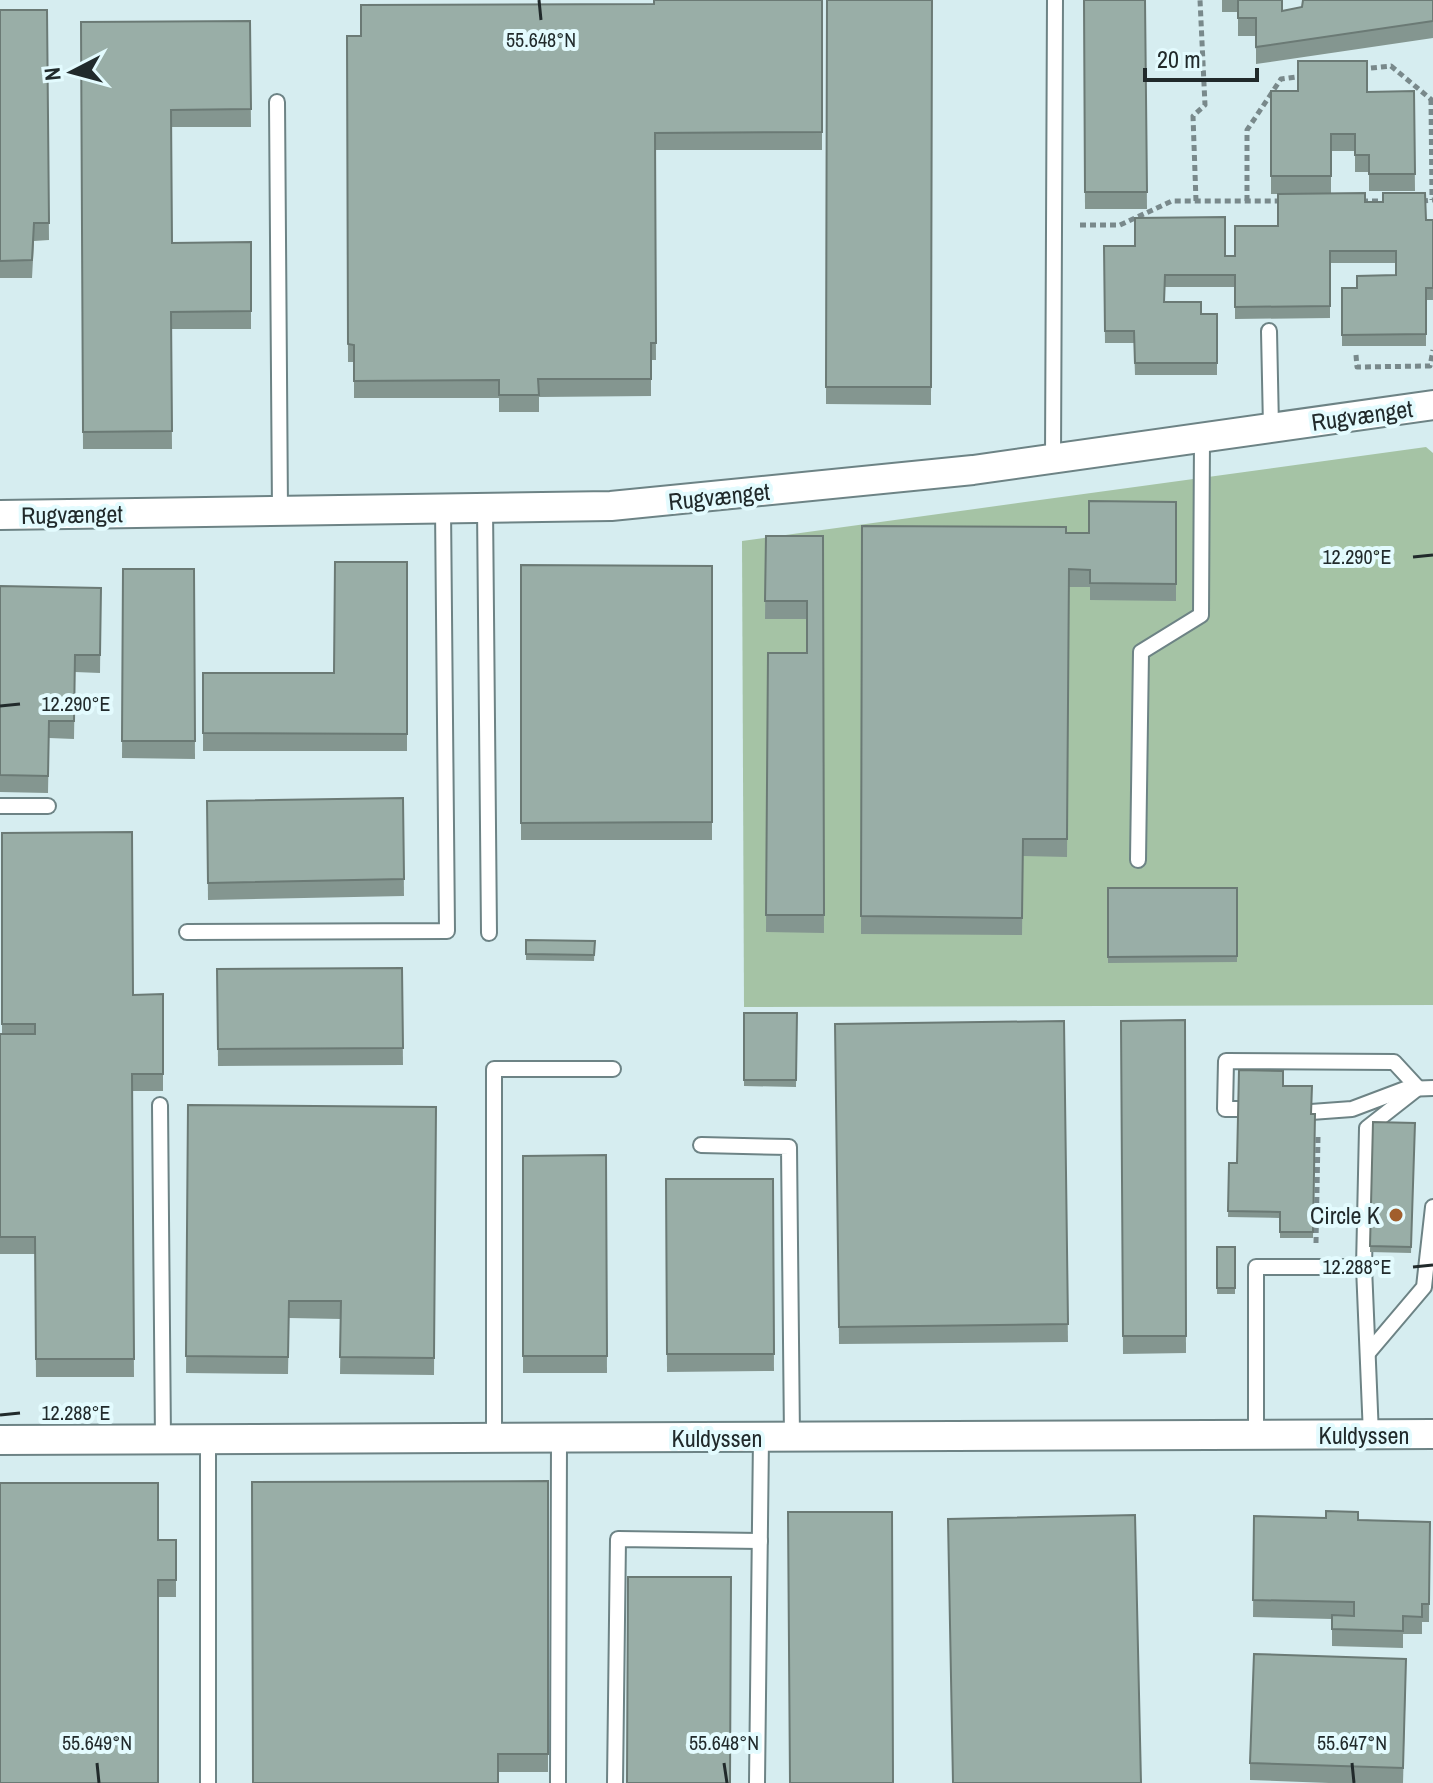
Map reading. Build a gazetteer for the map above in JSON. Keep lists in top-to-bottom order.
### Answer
{
  "streets": {
    "street": ["Rugvænget", "Kuldyssen"]
  },
  "places": ["Circle K"],
  "scale_bar": "20 m",
  "north": "left",
  "coordinates": [
    "55.648°N",
    "12.290°E",
    "12.288°E",
    "55.649°N",
    "55.647°N"
  ]
}
